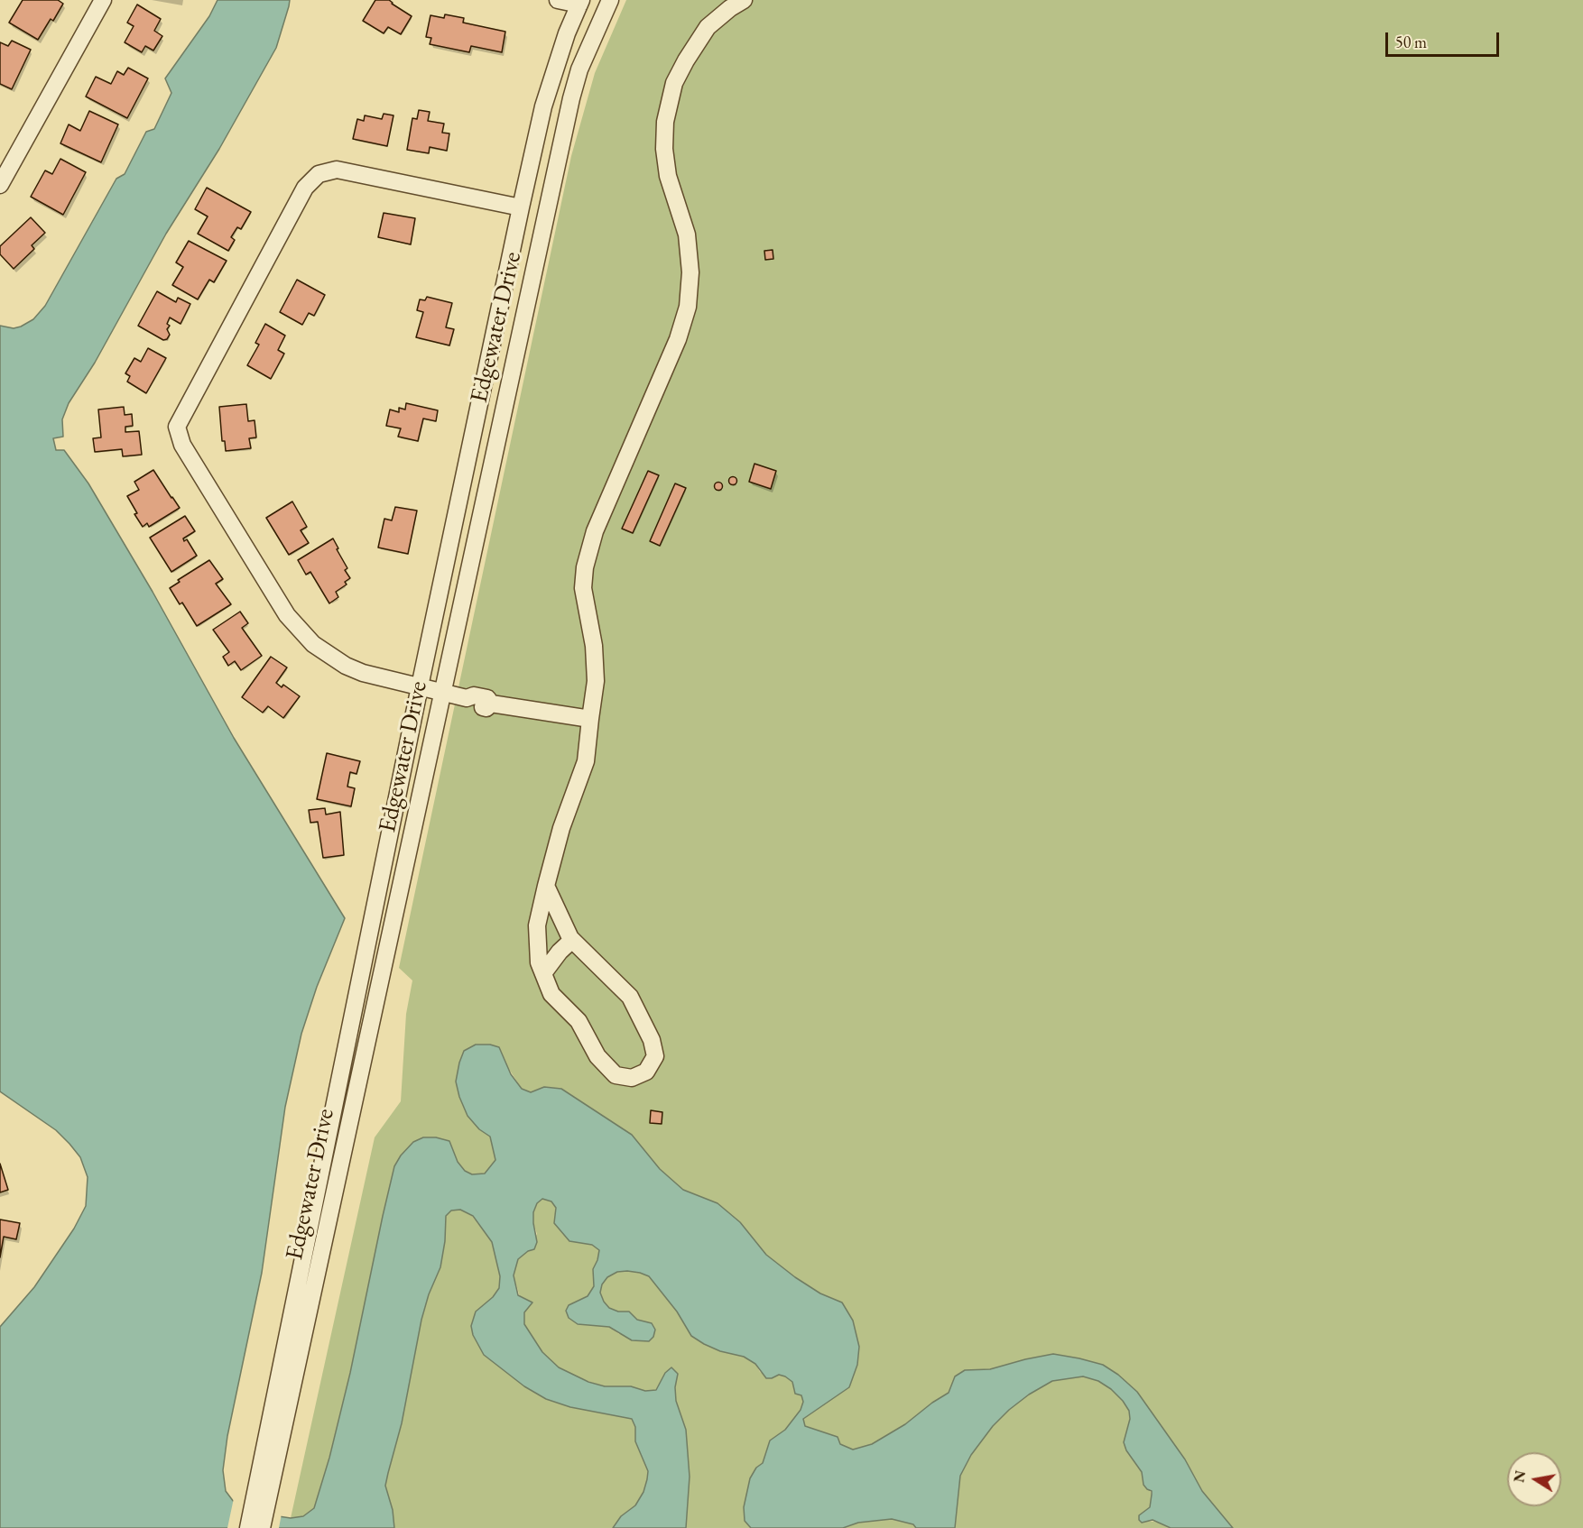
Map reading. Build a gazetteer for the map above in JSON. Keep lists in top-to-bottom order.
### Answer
{
  "streets": {
    "street": ["Edgewater Drive"]
  },
  "scale_bar": "50 m",
  "north": "left"
}
